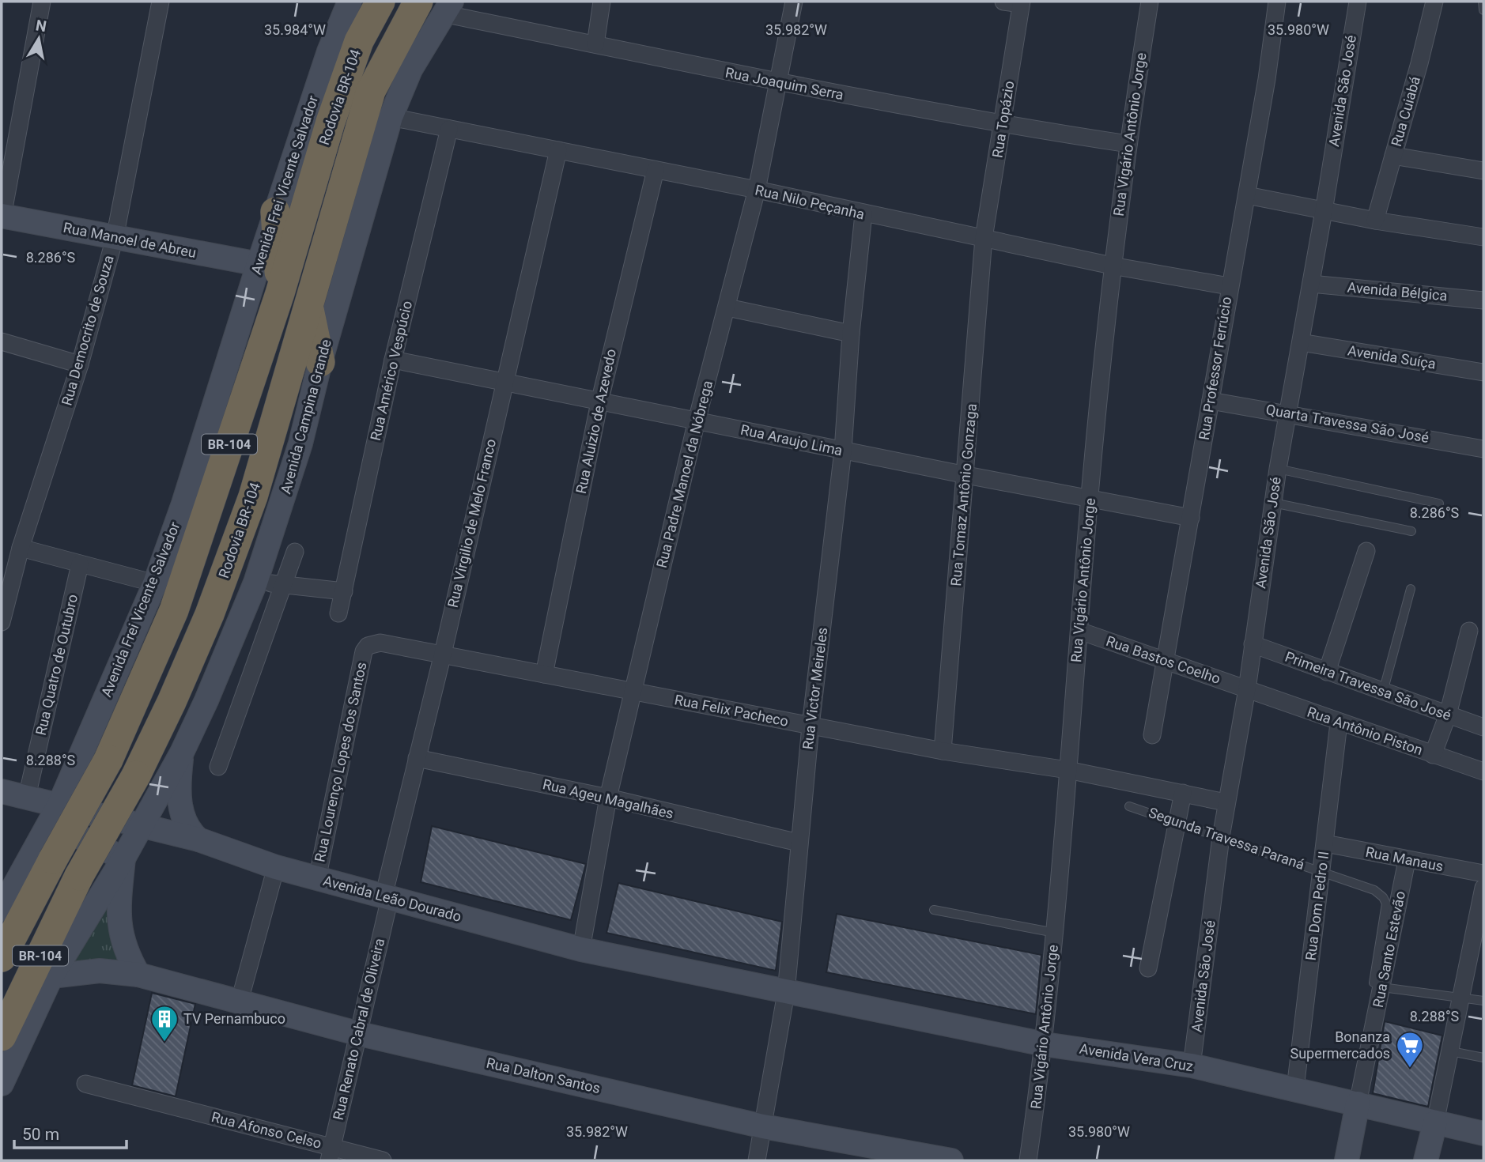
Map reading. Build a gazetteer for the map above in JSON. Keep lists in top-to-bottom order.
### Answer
{
  "streets": {
    "highway": ["Rodovia BR-104", "BR-104"],
    "main road": [
      "Avenida Frei Vicente Salvador",
      "Rua Manoel de Abreu",
      "Avenida Campina Grande",
      "Avenida Leão Dourado",
      "Avenida Vera Cruz",
      "Rua Dalton Santos"
    ],
    "street": [
      "Rua Joaquim Serra",
      "Avenida São José",
      "Rua Cuiabá",
      "Rua Topázio",
      "Rua Vigário Antônio Jorge",
      "Rua Nilo Peçanha",
      "Avenida Bélgica",
      "Rua Democrito de Souza",
      "Avenida Suíça",
      "Rua Professor Ferrúcio",
      "Rua Américo Vespúcio",
      "Rua Aluizio de Azevedo",
      "Quarta Travessa São José",
      "Rua Araujo Lima",
      "Rua Padre Manoel da Nóbrega",
      "Rua Tomaz Antônio Gonzaga",
      "Rua Virgilio de Melo Franco",
      "Rua Bastos Coelho",
      "Rua Quatro de Outubro",
      "Primeira Travessa São José",
      "Rua Victor Meireles",
      "Rua Felix Pacheco",
      "Rua Antônio Piston",
      "Rua Lourenço Lopes dos Santos",
      "Rua Ageu Magalhães",
      "Rua Manaus",
      "Rua Dom Pedro II",
      "Rua Santo Estevão",
      "Rua Renato Cabral de Oliveira",
      "Rua Afonso Celso"
    ],
    "lane": ["Segunda Travessa Paraná"]
  },
  "crossings": [
    ["Rua Joaquim Serra", "Rodovia BR-104"],
    ["Rua Joaquim Serra", "Rua Topázio"],
    ["Rua Joaquim Serra", "Rua Vigário Antônio Jorge"],
    ["Rua Joaquim Serra", "Avenida Campina Grande"],
    ["Rua Joaquim Serra", "Rua Padre Manoel da Nóbrega"],
    ["Avenida São José", "Avenida Bélgica"],
    ["Avenida São José", "Avenida Suíça"],
    ["Avenida São José", "Quarta Travessa São José"],
    ["Avenida São José", "Rua Bastos Coelho"],
    ["Avenida São José", "Primeira Travessa São José"],
    ["Avenida São José", "Rua Felix Pacheco"],
    ["Avenida São José", "Rua Antônio Piston"],
    ["Avenida São José", "Segunda Travessa Paraná"],
    ["Avenida São José", "Avenida Vera Cruz"],
    ["Rodovia BR-104", "Avenida Campina Grande"],
    ["Rua Topázio", "Rua Nilo Peçanha"],
    ["Rua Topázio", "Rua Tomaz Antônio Gonzaga"],
    ["Rua Vigário Antônio Jorge", "Rua Nilo Peçanha"],
    ["Rua Vigário Antônio Jorge", "Rua Araujo Lima"],
    ["Rua Vigário Antônio Jorge", "Rua Bastos Coelho"],
    ["Rua Vigário Antônio Jorge", "Rua Felix Pacheco"],
    ["Rua Vigário Antônio Jorge", "Avenida Vera Cruz"],
    ["Avenida Frei Vicente Salvador", "Rua Manoel de Abreu"],
    ["Avenida Frei Vicente Salvador", "Avenida Leão Dourado"],
    ["Rua Nilo Peçanha", "Rua Professor Ferrúcio"],
    ["Rua Nilo Peçanha", "Rua Américo Vespúcio"],
    ["Rua Nilo Peçanha", "Avenida Campina Grande"],
    ["Rua Nilo Peçanha", "Rua Aluizio de Azevedo"],
    ["Rua Nilo Peçanha", "Rua Padre Manoel da Nóbrega"],
    ["Rua Nilo Peçanha", "Rua Tomaz Antônio Gonzaga"],
    ["Rua Nilo Peçanha", "Rua Virgilio de Melo Franco"],
    ["Rua Nilo Peçanha", "Rua Victor Meireles"],
    ["Rua Manoel de Abreu", "Rua Democrito de Souza"],
    ["Rua Professor Ferrúcio", "Quarta Travessa São José"],
    ["Rua Professor Ferrúcio", "Rua Araujo Lima"],
    ["Rua Professor Ferrúcio", "Rua Bastos Coelho"],
    ["Rua Américo Vespúcio", "Rua Araujo Lima"],
    ["Avenida Campina Grande", "Avenida Leão Dourado"],
    ["Avenida Campina Grande", "Rua Dalton Santos"],
    ["Rua Aluizio de Azevedo", "Rua Araujo Lima"],
    ["Rua Aluizio de Azevedo", "Rua Felix Pacheco"],
    ["Rua Araujo Lima", "Rua Padre Manoel da Nóbrega"],
    ["Rua Araujo Lima", "Rua Tomaz Antônio Gonzaga"],
    ["Rua Araujo Lima", "Rua Virgilio de Melo Franco"],
    ["Rua Araujo Lima", "Rua Victor Meireles"],
    ["Rua Padre Manoel da Nóbrega", "Rua Felix Pacheco"],
    ["Rua Padre Manoel da Nóbrega", "Rua Ageu Magalhães"],
    ["Rua Padre Manoel da Nóbrega", "Avenida Leão Dourado"],
    ["Rua Tomaz Antônio Gonzaga", "Rua Felix Pacheco"],
    ["Rua Virgilio de Melo Franco", "Rua Felix Pacheco"],
    ["Rua Virgilio de Melo Franco", "Rua Ageu Magalhães"],
    ["Rua Virgilio de Melo Franco", "Avenida Leão Dourado"],
    ["Rua Virgilio de Melo Franco", "Rua Renato Cabral de Oliveira"],
    ["Rua Bastos Coelho", "Rua Antônio Piston"],
    ["Rua Quatro de Outubro", "Avenida Leão Dourado"],
    ["Rua Victor Meireles", "Rua Felix Pacheco"],
    ["Rua Victor Meireles", "Rua Ageu Magalhães"],
    ["Rua Victor Meireles", "Avenida Leão Dourado"],
    ["Rua Victor Meireles", "Avenida Vera Cruz"],
    ["Rua Victor Meireles", "Rua Dalton Santos"],
    ["Rua Felix Pacheco", "Rua Lourenço Lopes dos Santos"],
    ["Rua Antônio Piston", "Rua Dom Pedro II"],
    ["Rua Lourenço Lopes dos Santos", "Avenida Leão Dourado"],
    ["Segunda Travessa Paraná", "Rua Dom Pedro II"],
    ["Segunda Travessa Paraná", "Rua Santo Estevão"],
    ["Rua Manaus", "Rua Dom Pedro II"],
    ["Rua Manaus", "Rua Santo Estevão"],
    ["Avenida Leão Dourado", "Rua Renato Cabral de Oliveira"],
    ["Avenida Leão Dourado", "Avenida Vera Cruz"],
    ["Rua Dom Pedro II", "Avenida Vera Cruz"],
    ["Rua Santo Estevão", "Avenida Vera Cruz"],
    ["Rua Renato Cabral de Oliveira", "Rua Dalton Santos"],
    ["Rua Renato Cabral de Oliveira", "Rua Afonso Celso"]
  ],
  "places": {
    "building": ["TV Pernambuco"],
    "supermarket": ["Bonanza Supermercados"]
  },
  "scale_bar": "50 m",
  "north": "top",
  "coordinates": [
    "35.984°W",
    "35.982°W",
    "35.980°W",
    "8.286°S",
    "8.288°S"
  ]
}
